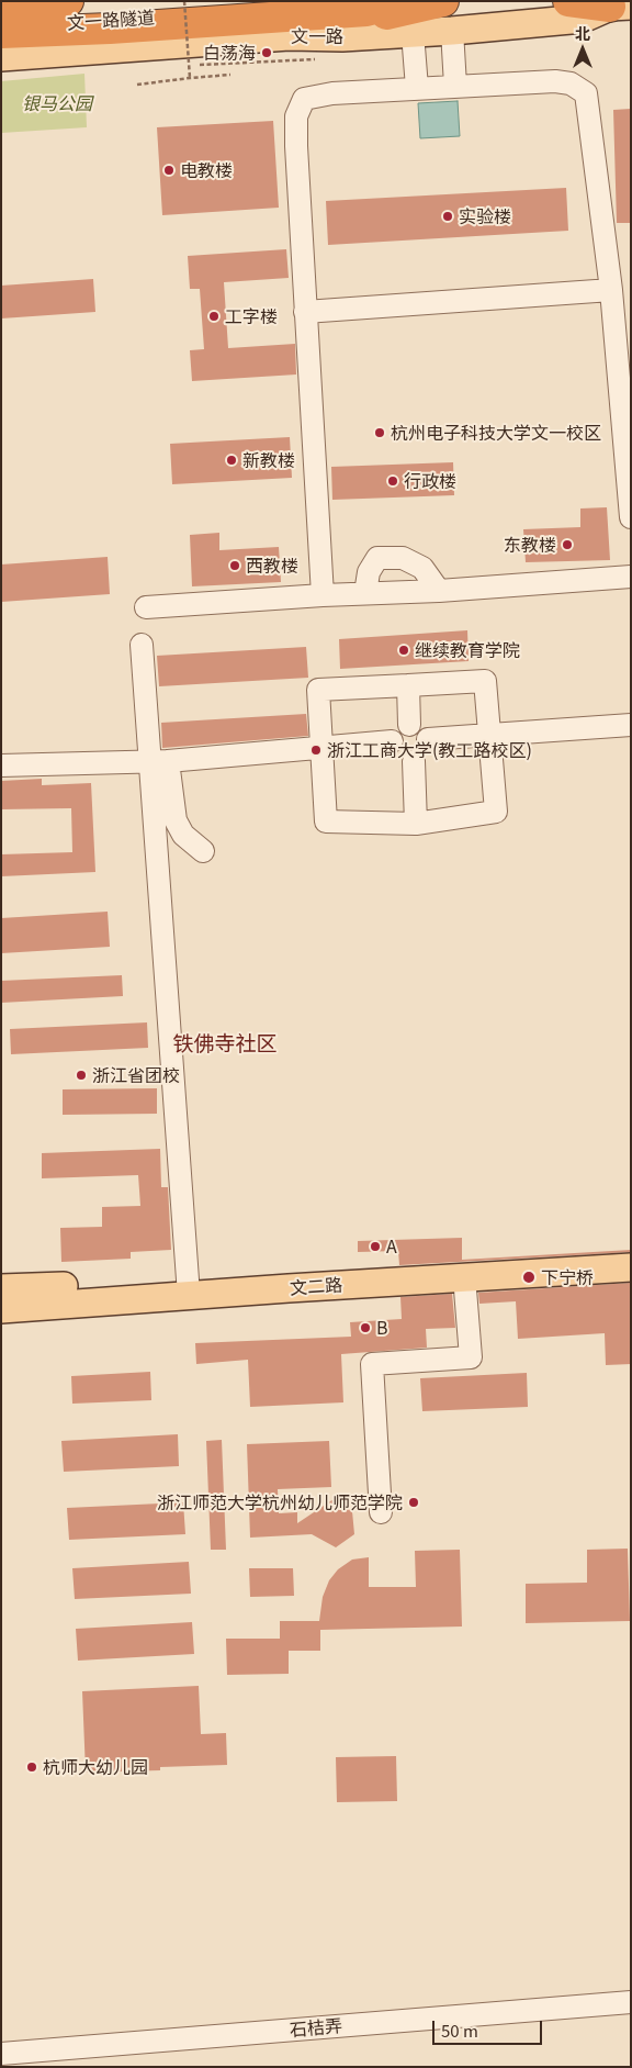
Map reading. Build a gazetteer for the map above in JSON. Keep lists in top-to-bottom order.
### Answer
{
  "streets": {
    "highway": ["文一路隧道"],
    "main road": ["文一路", "文二路"],
    "street": ["石桔弄"]
  },
  "districts": ["铁佛寺社区"],
  "parks": ["银马公园"],
  "places": [
    "白荡海",
    "电教楼",
    "实验楼",
    "工字楼",
    "杭州电子科技大学文一校区",
    "新教楼",
    "行政楼",
    "东教楼",
    "西教楼",
    "继续教育学院",
    "浙江工商大学(教工路校区)",
    "浙江省团校",
    "A",
    "下宁桥",
    "B",
    "浙江师范大学杭州幼儿师范学院",
    "杭师大幼儿园"
  ],
  "scale_bar": "50 m",
  "north": "top"
}
